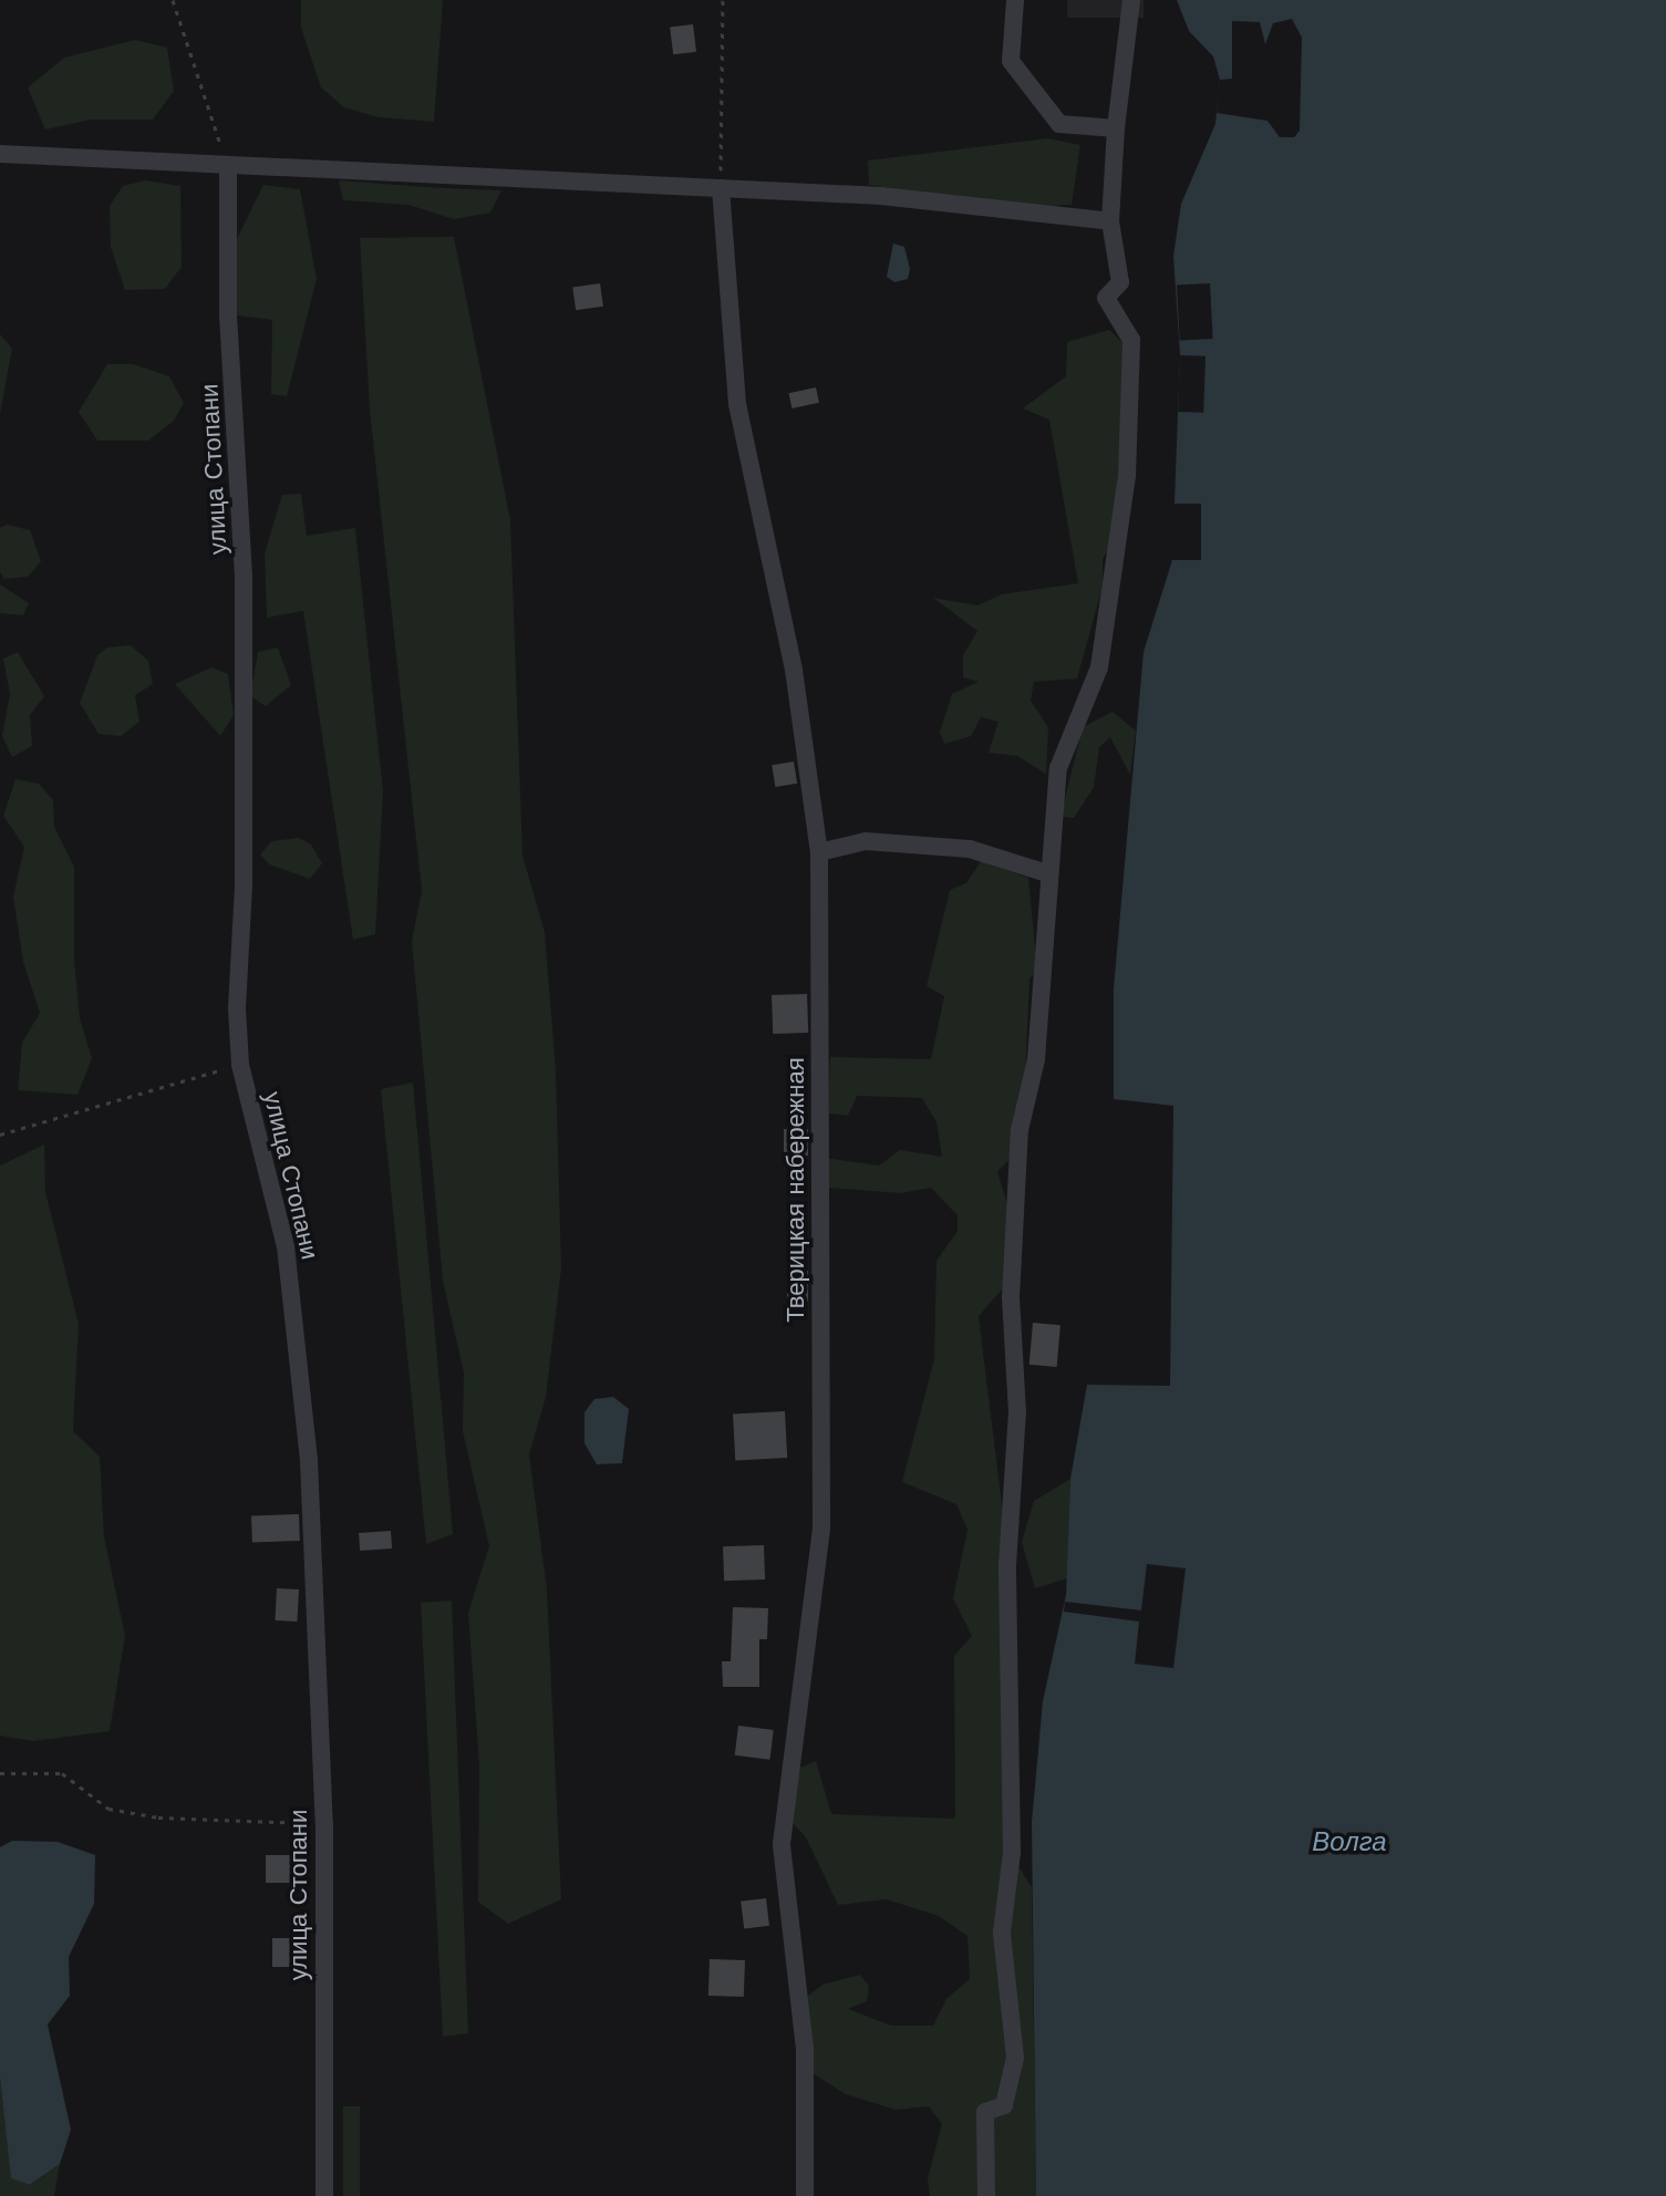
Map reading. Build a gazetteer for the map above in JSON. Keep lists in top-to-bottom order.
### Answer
{
  "streets": {
    "street": ["улица Стопани", "Тверицкая набережная"]
  },
  "water": ["Волга"]
}
